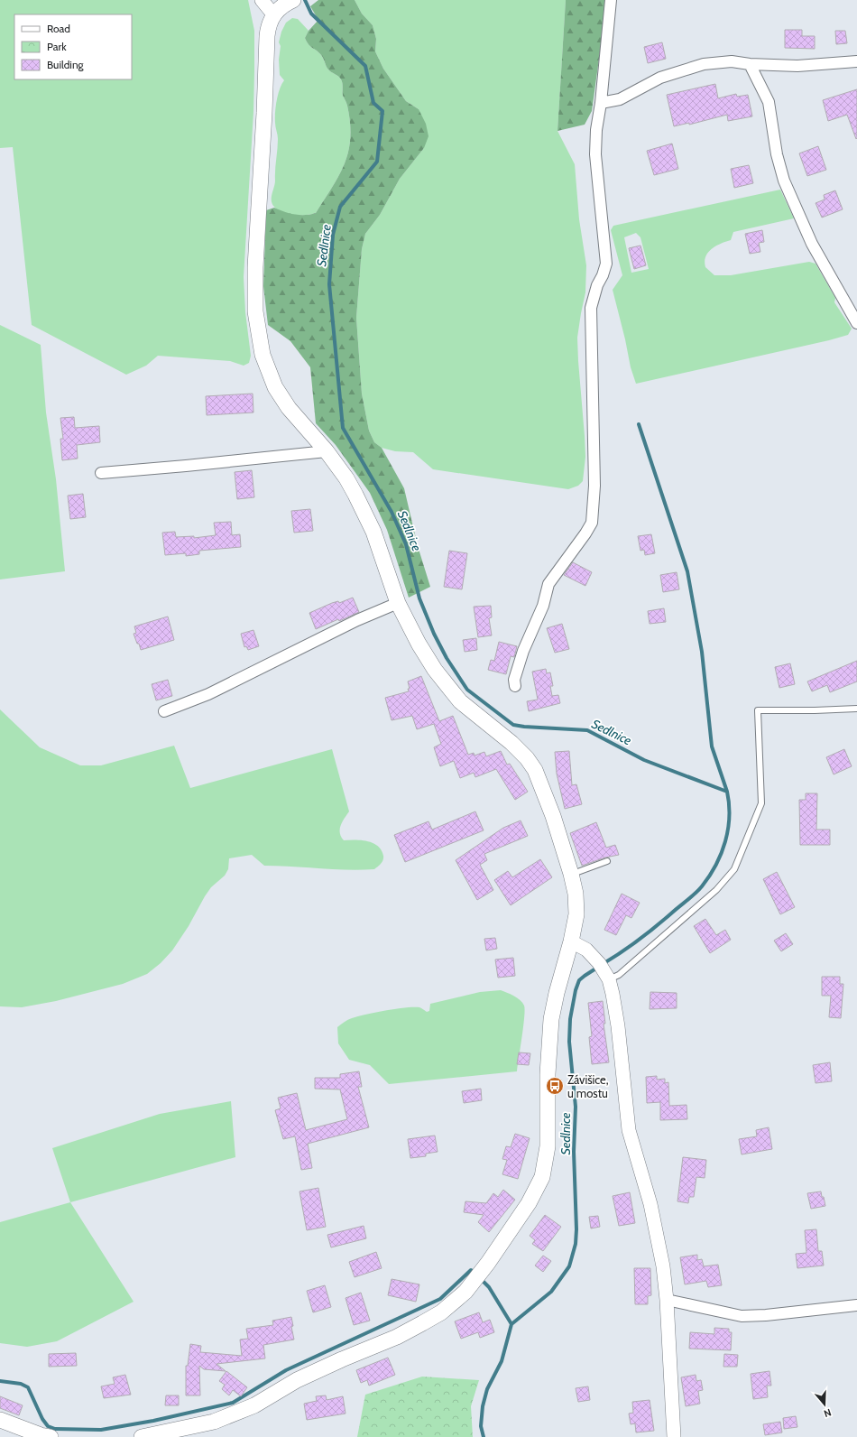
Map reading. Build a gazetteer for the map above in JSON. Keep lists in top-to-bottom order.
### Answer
{
  "water": ["Sedlnice"],
  "places": {
    "bus stop": ["Závišice, u mostu"]
  },
  "legend": ["Road", "Park", "Building"],
  "north": "bottom"
}
